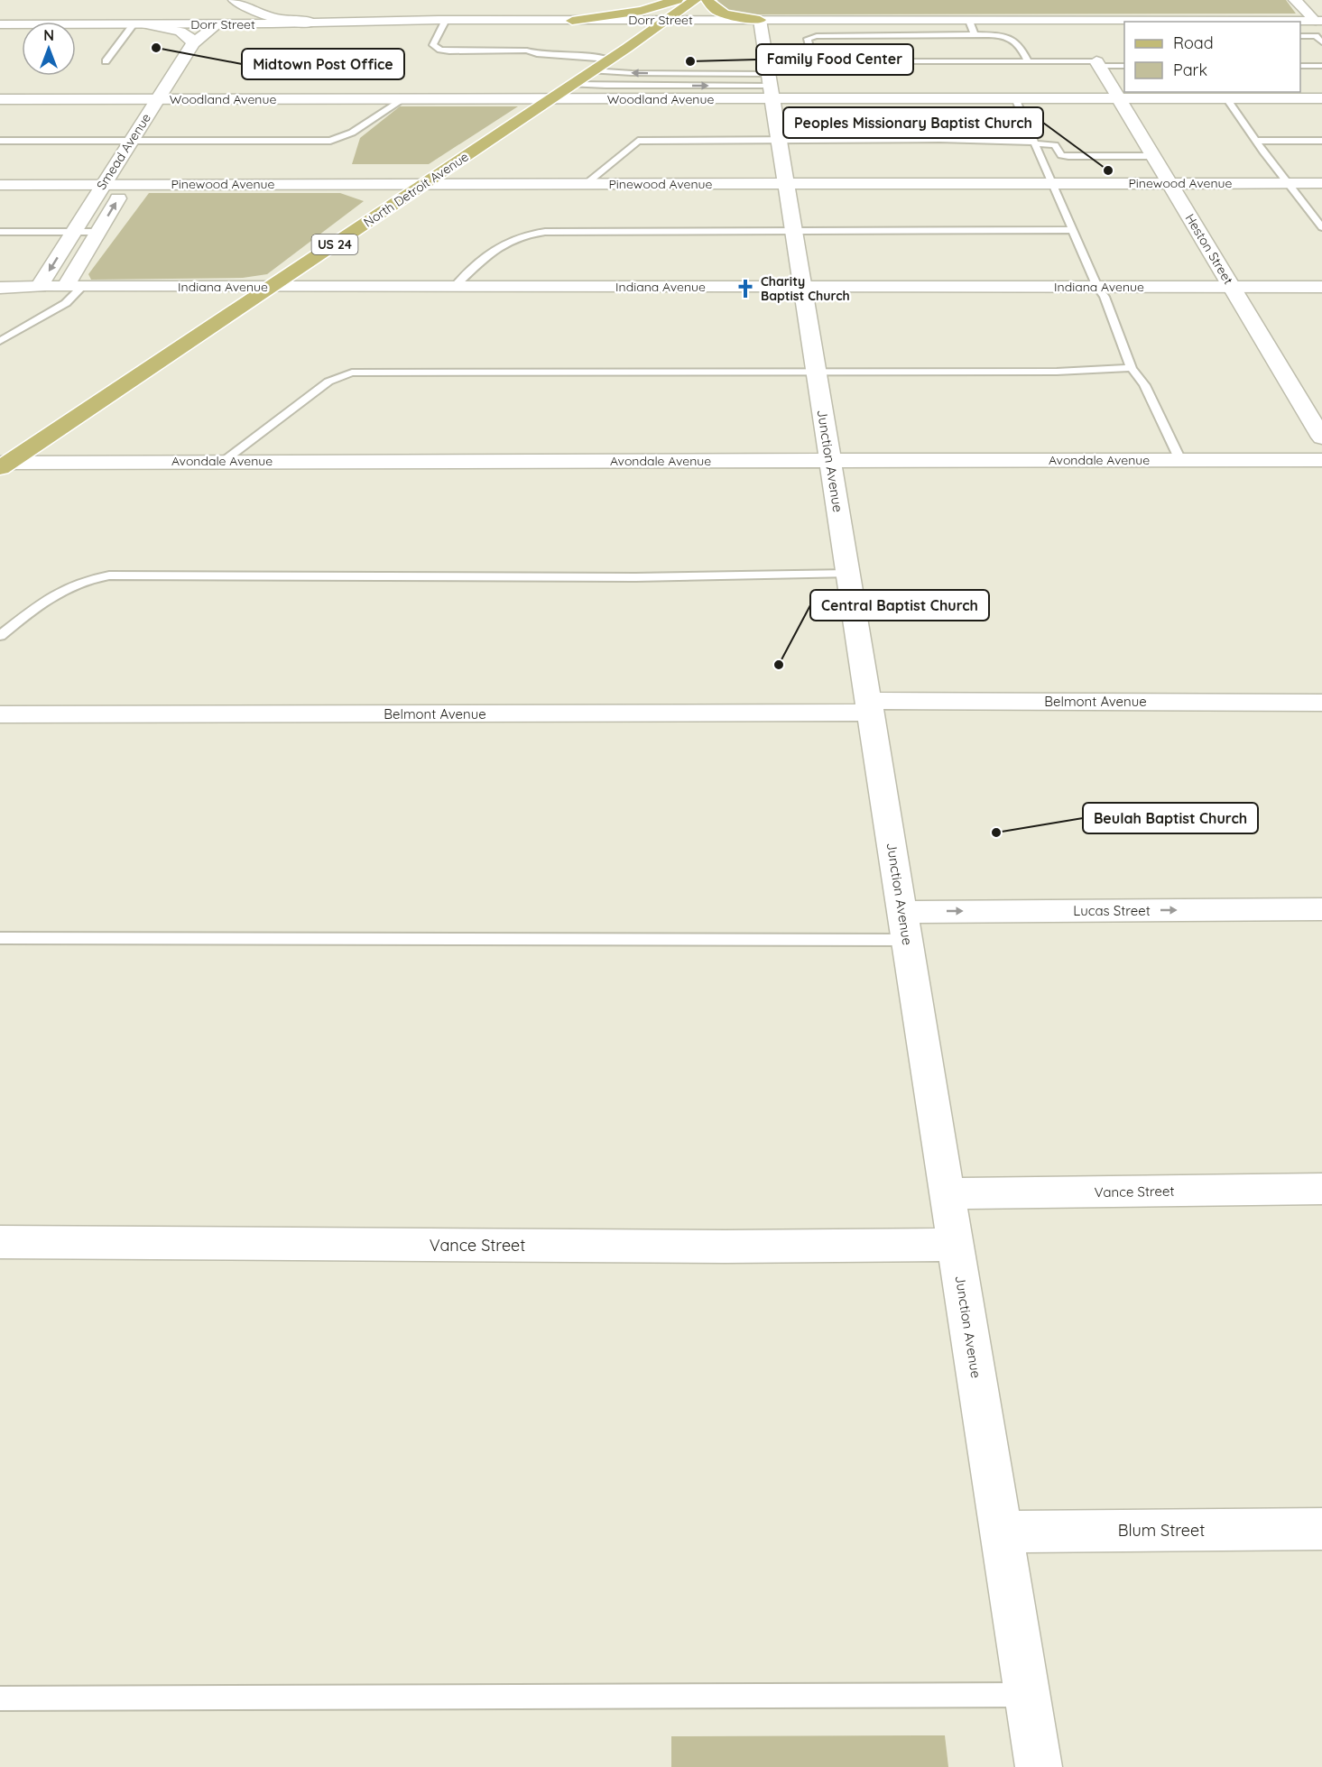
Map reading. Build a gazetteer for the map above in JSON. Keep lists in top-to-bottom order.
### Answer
{
  "streets": {
    "main road": ["North Detroit Avenue", "US 24"],
    "street": [
      "Dorr Street",
      "Woodland Avenue",
      "Smead Avenue",
      "Pinewood Avenue",
      "Heston Street",
      "Indiana Avenue",
      "Avondale Avenue",
      "Junction Avenue",
      "Belmont Avenue",
      "Lucas Street",
      "Vance Street",
      "Blum Street"
    ]
  },
  "crossings": [
    ["Dorr Street", "Smead Avenue"],
    ["Dorr Street", "North Detroit Avenue"],
    ["Dorr Street", "Junction Avenue"],
    ["Woodland Avenue", "Smead Avenue"],
    ["Woodland Avenue", "North Detroit Avenue"],
    ["Woodland Avenue", "Heston Street"],
    ["Woodland Avenue", "Junction Avenue"],
    ["Smead Avenue", "Pinewood Avenue"],
    ["Smead Avenue", "Indiana Avenue"],
    ["Pinewood Avenue", "North Detroit Avenue"],
    ["Pinewood Avenue", "Heston Street"],
    ["Pinewood Avenue", "Junction Avenue"],
    ["North Detroit Avenue", "Indiana Avenue"],
    ["North Detroit Avenue", "Avondale Avenue"],
    ["Heston Street", "Indiana Avenue"],
    ["Indiana Avenue", "Junction Avenue"],
    ["Avondale Avenue", "Junction Avenue"],
    ["Junction Avenue", "Belmont Avenue"],
    ["Junction Avenue", "Lucas Street"],
    ["Junction Avenue", "Vance Street"],
    ["Junction Avenue", "Blum Street"]
  ],
  "one_way": ["Lucas Street"],
  "places": {
    "other": [
      "Midtown Post Office",
      "Family Food Center",
      "Peoples Missionary Baptist Church",
      "Central Baptist Church",
      "Beulah Baptist Church"
    ],
    "church": ["Charity Baptist Church"]
  },
  "legend": ["Road", "Park"],
  "north": "top"
}
